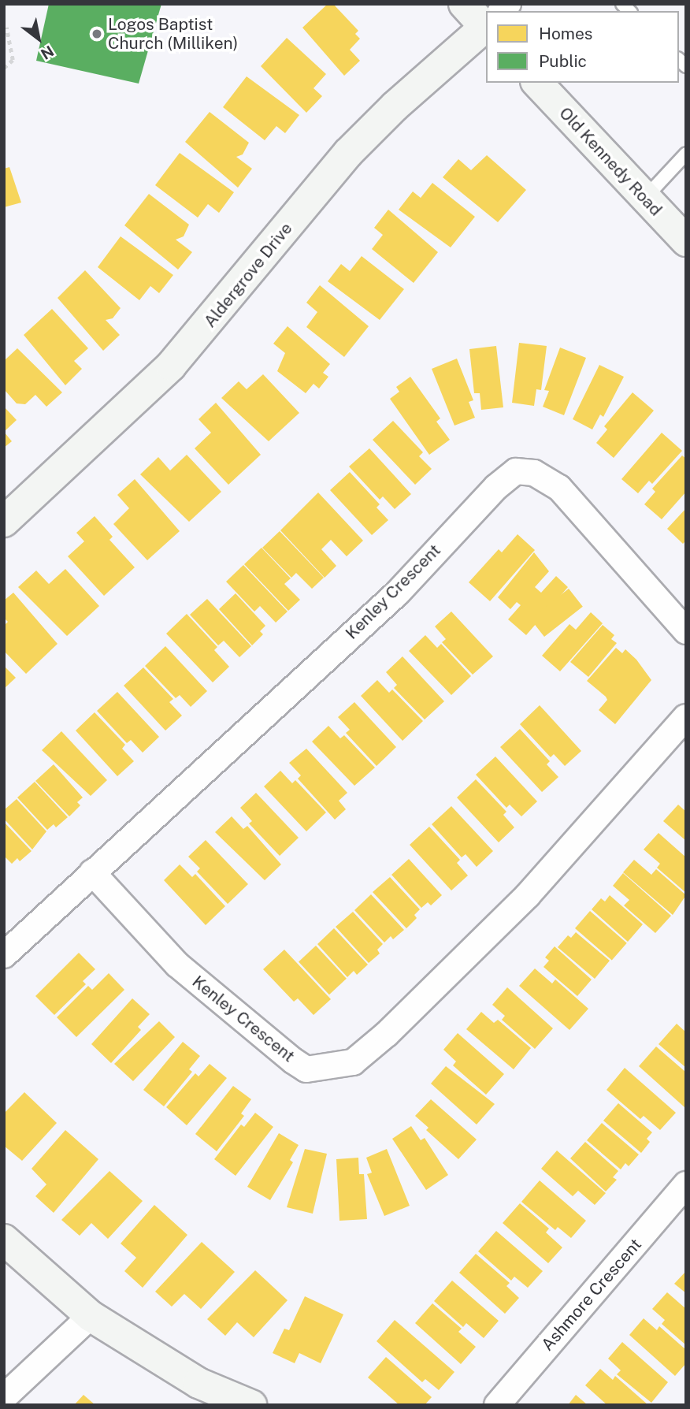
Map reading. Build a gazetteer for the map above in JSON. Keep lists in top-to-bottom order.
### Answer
{
  "streets": {
    "street": [
      "Old Kennedy Road",
      "Aldergrove Drive",
      "Kenley Crescent",
      "Ashmore Crescent"
    ]
  },
  "places": ["Logos Baptist Church (Milliken)"],
  "legend": ["Homes", "Public"],
  "north": "bottom right"
}
